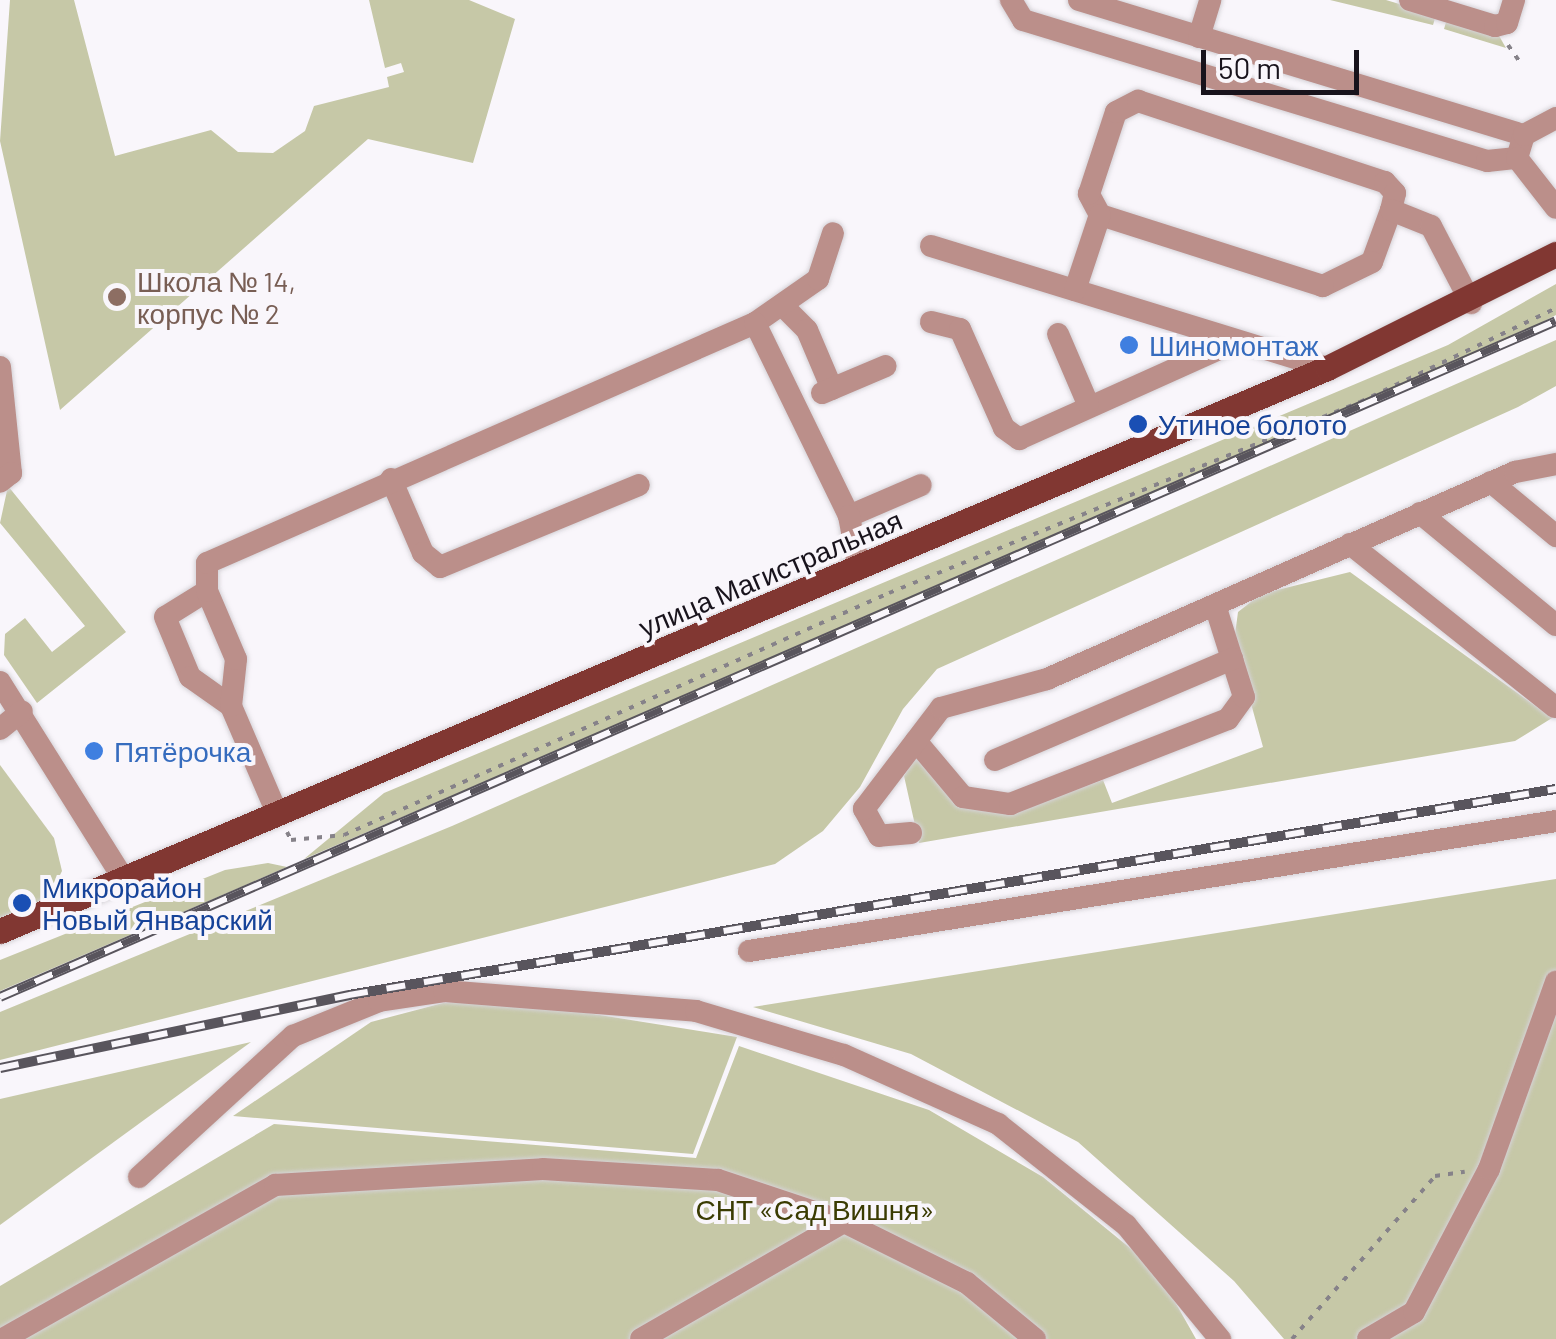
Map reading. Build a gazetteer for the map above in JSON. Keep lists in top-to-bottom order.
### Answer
{
  "streets": {
    "main road": ["улица Магистральная"]
  },
  "parks": ["СНТ «Сад Вишня»"],
  "places": [
    "Школа № 14, корпус № 2",
    "Шиномонтаж",
    "Утиное болото",
    "Пятёрочка",
    "Микрорайон Новый Январский"
  ],
  "scale_bar": "50 m"
}
